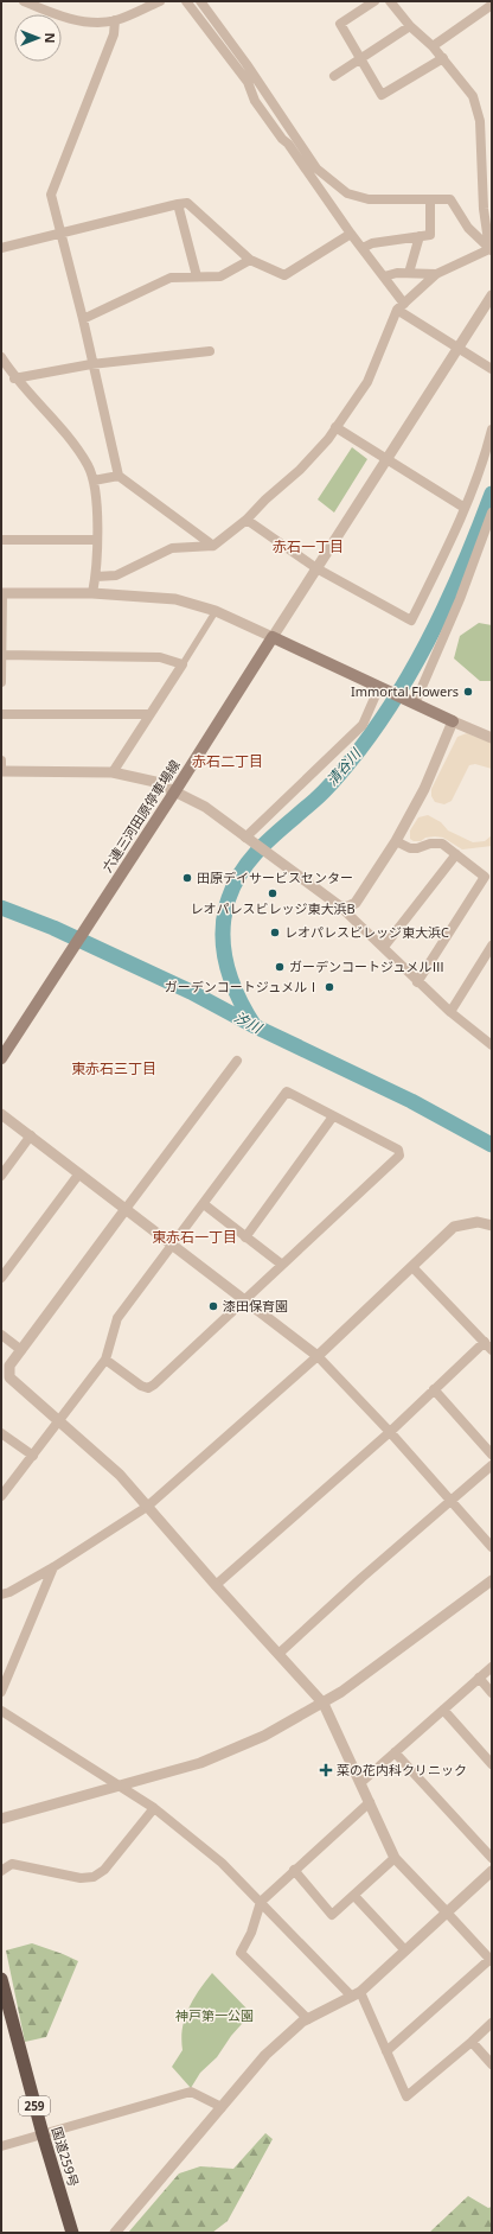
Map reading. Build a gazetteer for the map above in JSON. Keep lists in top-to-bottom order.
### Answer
{
  "streets": {
    "highway": ["259", "国道259号"],
    "main road": ["六連三河田原停車場線"]
  },
  "districts": [
    "赤石一丁目",
    "赤石二丁目",
    "東赤石三丁目",
    "東赤石一丁目"
  ],
  "water": ["清谷川", "汐川"],
  "parks": ["神戸第一公園"],
  "places": {
    "other": [
      "Immortal Flowers",
      "田原デイサービスセンター",
      "レオパレスビレッジ東大浜B",
      "レオパレスビレッジ東大浜C",
      "ガーデンコートジュメルⅢ",
      "ガーデンコートジュメルⅠ",
      "漆田保育園"
    ],
    "health": ["菜の花内科クリニック"]
  },
  "north": "right"
}
